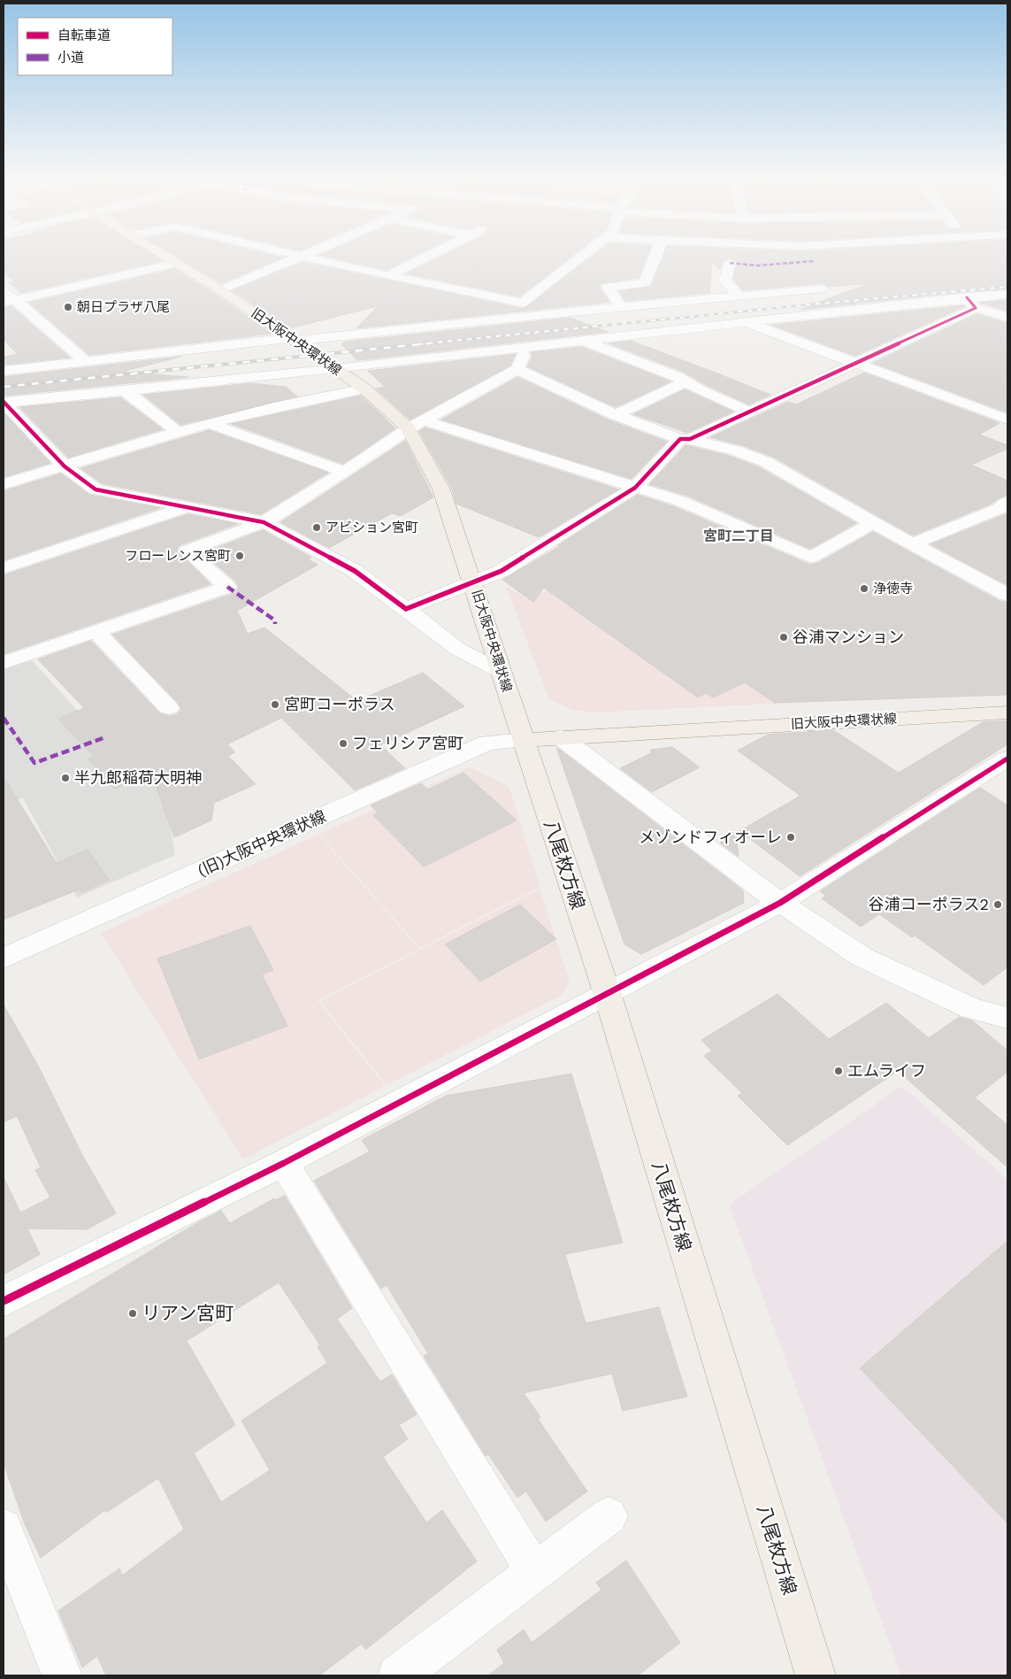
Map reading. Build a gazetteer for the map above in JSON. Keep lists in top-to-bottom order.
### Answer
{
  "streets": {
    "main road": ["旧大阪中央環状線", "八尾枚方線"],
    "street": ["(旧)大阪中央環状線"]
  },
  "crossings": [
    ["旧大阪中央環状線", "(旧)大阪中央環状線"],
    ["旧大阪中央環状線", "八尾枚方線"],
    ["(旧)大阪中央環状線", "八尾枚方線"]
  ],
  "districts": ["宮町二丁目"],
  "places": [
    "朝日プラザ八尾",
    "アビション宮町",
    "フローレンス宮町",
    "浄徳寺",
    "谷浦マンション",
    "宮町コーポラス",
    "フェリシア宮町",
    "半九郎稲荷大明神",
    "メゾンドフィオーレ",
    "谷浦コーポラス2",
    "エムライフ",
    "リアン宮町"
  ],
  "legend": ["自転車道", "小道"]
}
